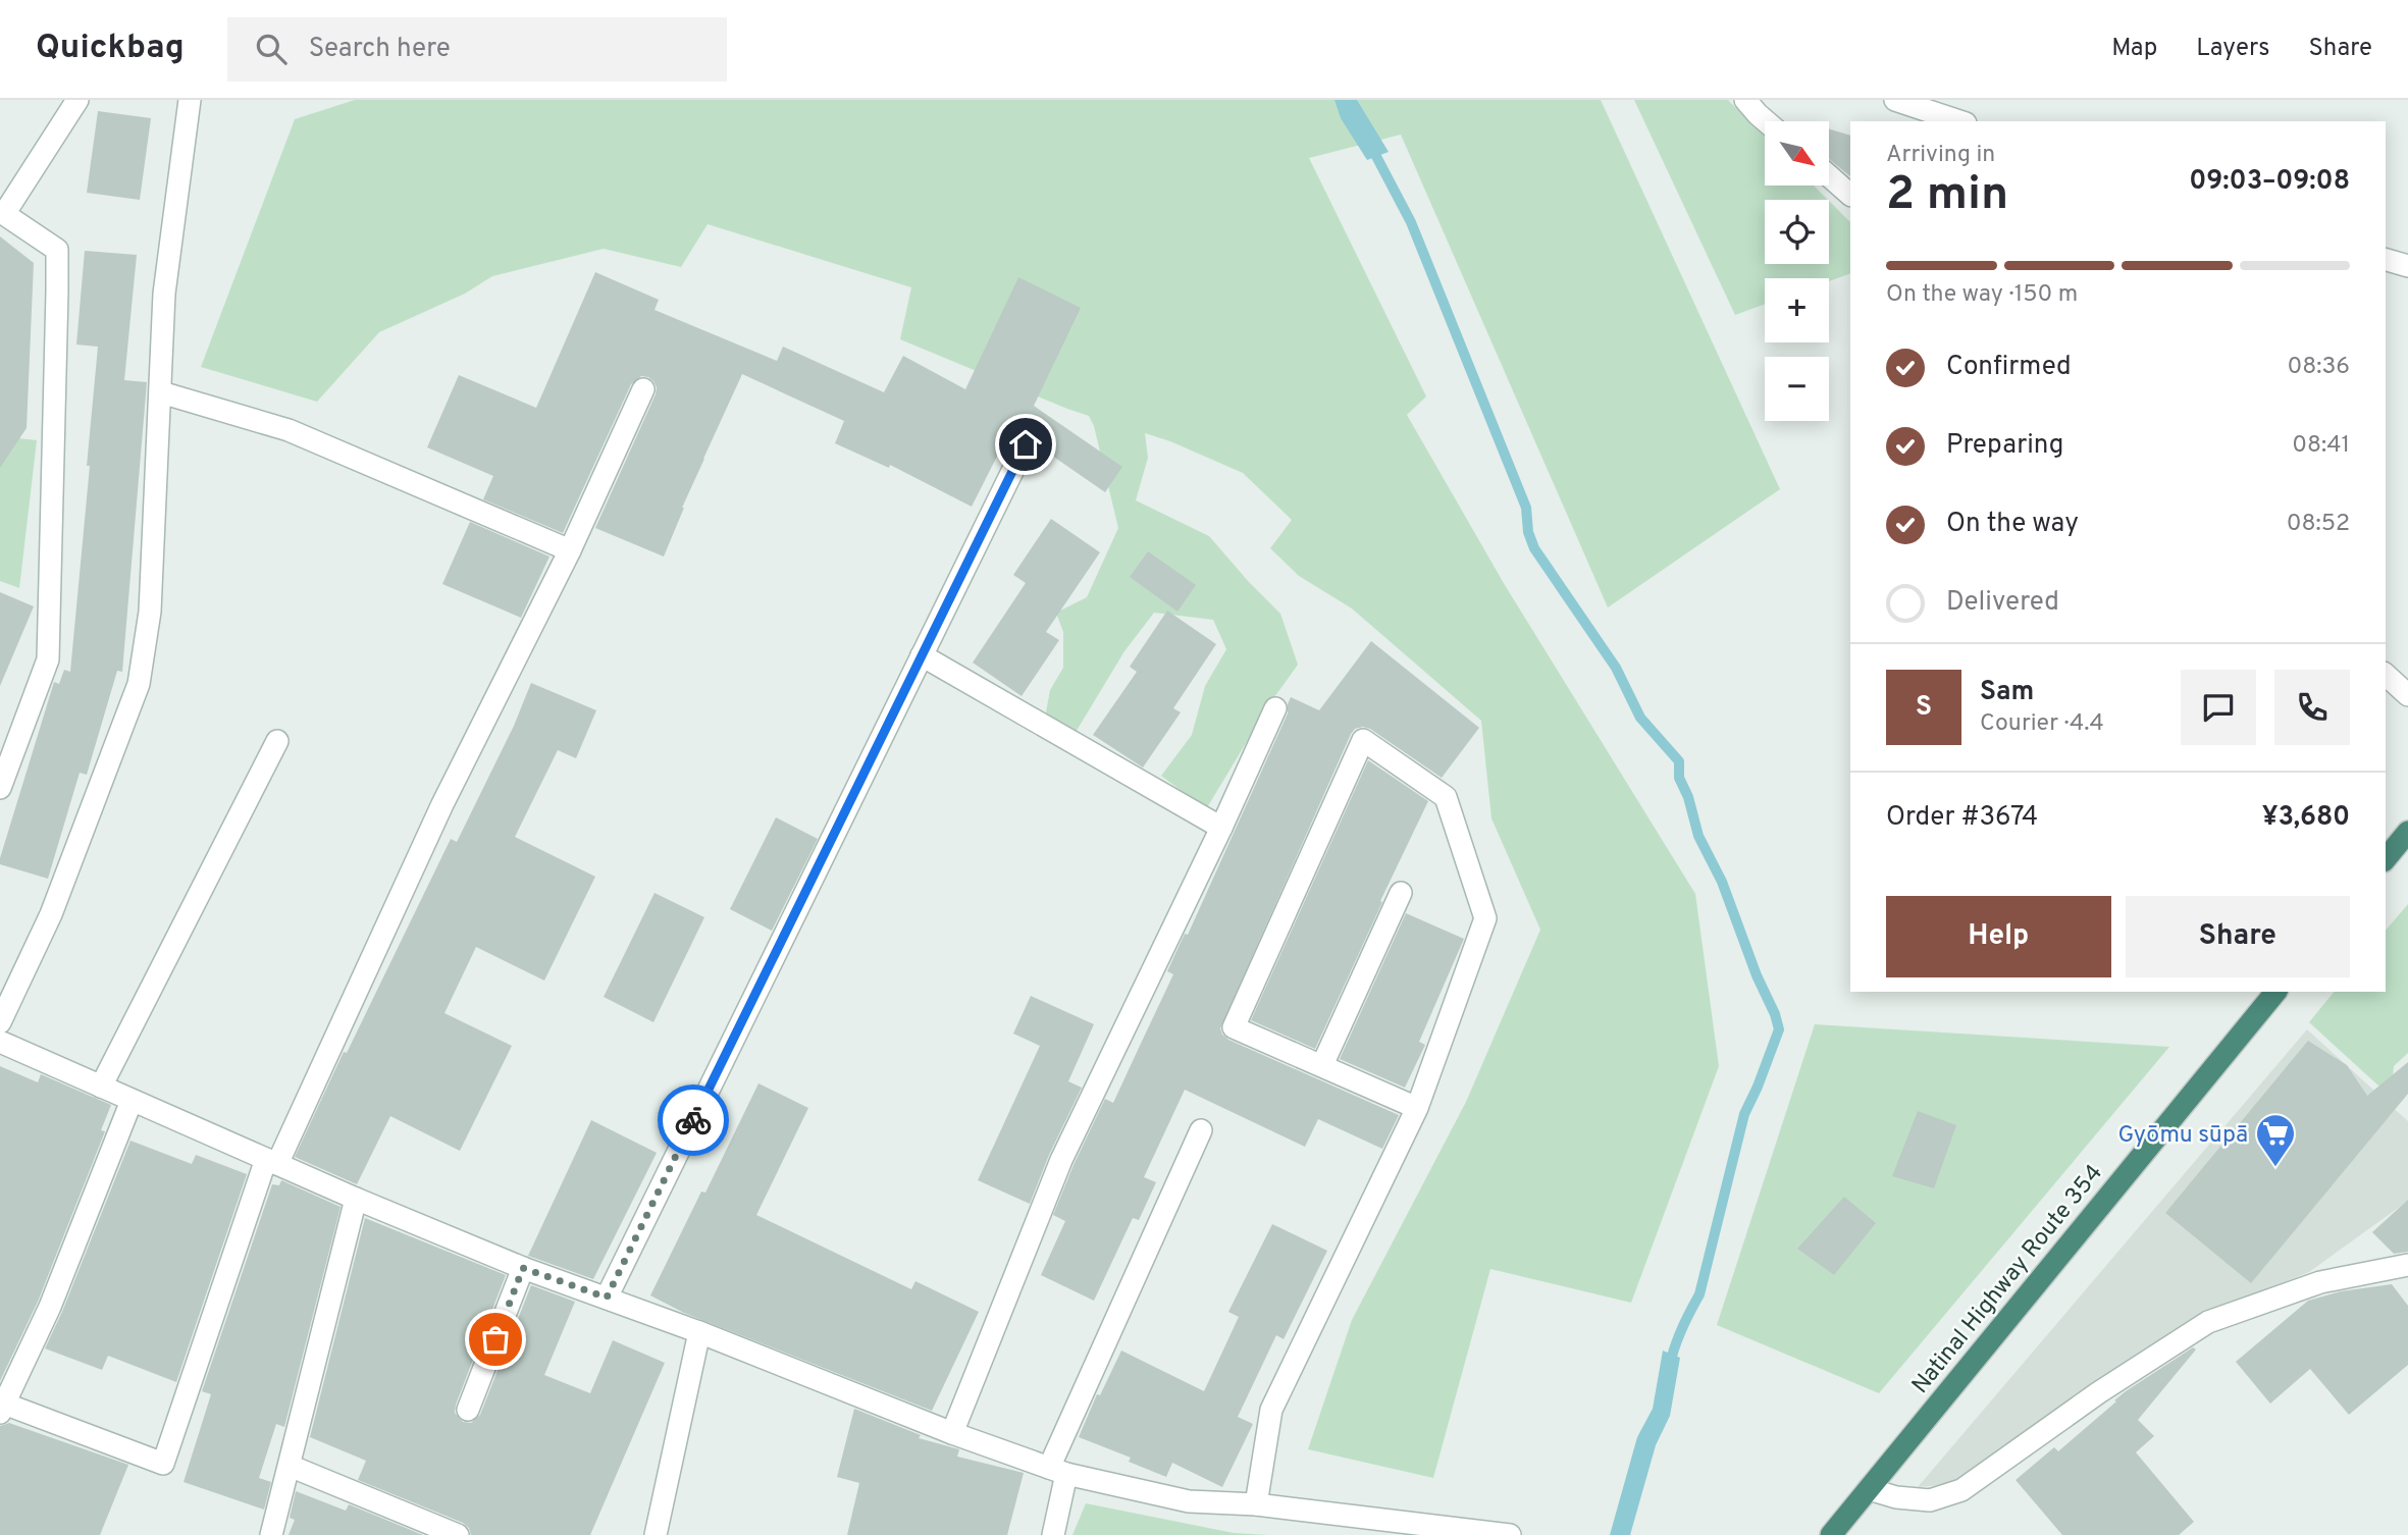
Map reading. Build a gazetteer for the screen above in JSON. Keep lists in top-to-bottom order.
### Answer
{
  "streets": {
    "highway": ["Natinal Highway Route 354"]
  },
  "places": {
    "supermarket": ["Gyōmu sūpā"]
  },
  "north": "bottom right",
  "page": {
    "header": "Quickbag",
    "search": "Search here",
    "nav": ["Map", "Layers", "Share"],
    "map_buttons": ["+", "−"],
    "heading": ["2 min", "Arriving in", "09:03–09:08"],
    "panel": [
      "Sam",
      "Courier · 4.4",
      "Order #3674",
      "¥3,680"
    ],
    "bar": "On the way · 150 m",
    "list": [
      ["Confirmed", "08:36"],
      ["Preparing", "08:41"],
      ["On the way", "08:52"],
      "Delivered"
    ],
    "round": "S",
    "buttons": ["Help", "Share"]
  }
}
